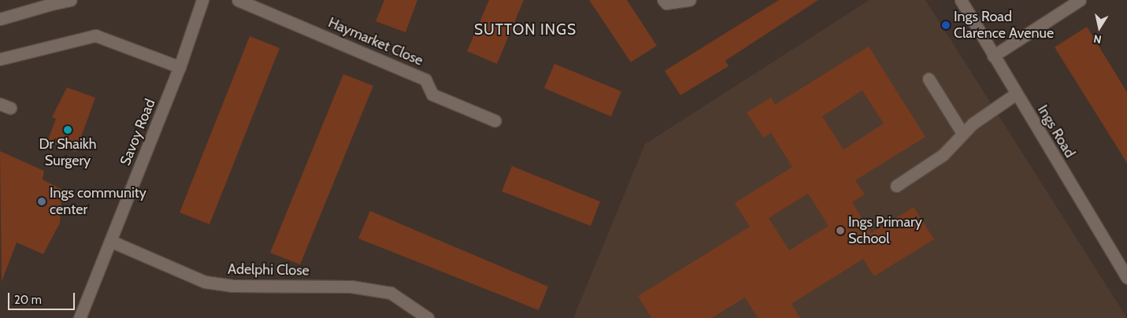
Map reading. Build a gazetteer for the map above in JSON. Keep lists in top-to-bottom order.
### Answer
{
  "streets": {
    "street": [
      "Haymarket Close",
      "Ings Road",
      "Savoy Road",
      "Adelphi Close"
    ]
  },
  "crossings": [
    ["Savoy Road", "Adelphi Close"]
  ],
  "districts": ["SUTTON INGS"],
  "places": [
    "Ings Road Clarence Avenue",
    "Dr Shaikh Surgery",
    "Ings community center",
    "Ings Primary School"
  ],
  "scale_bar": "20 m",
  "north": "bottom"
}
